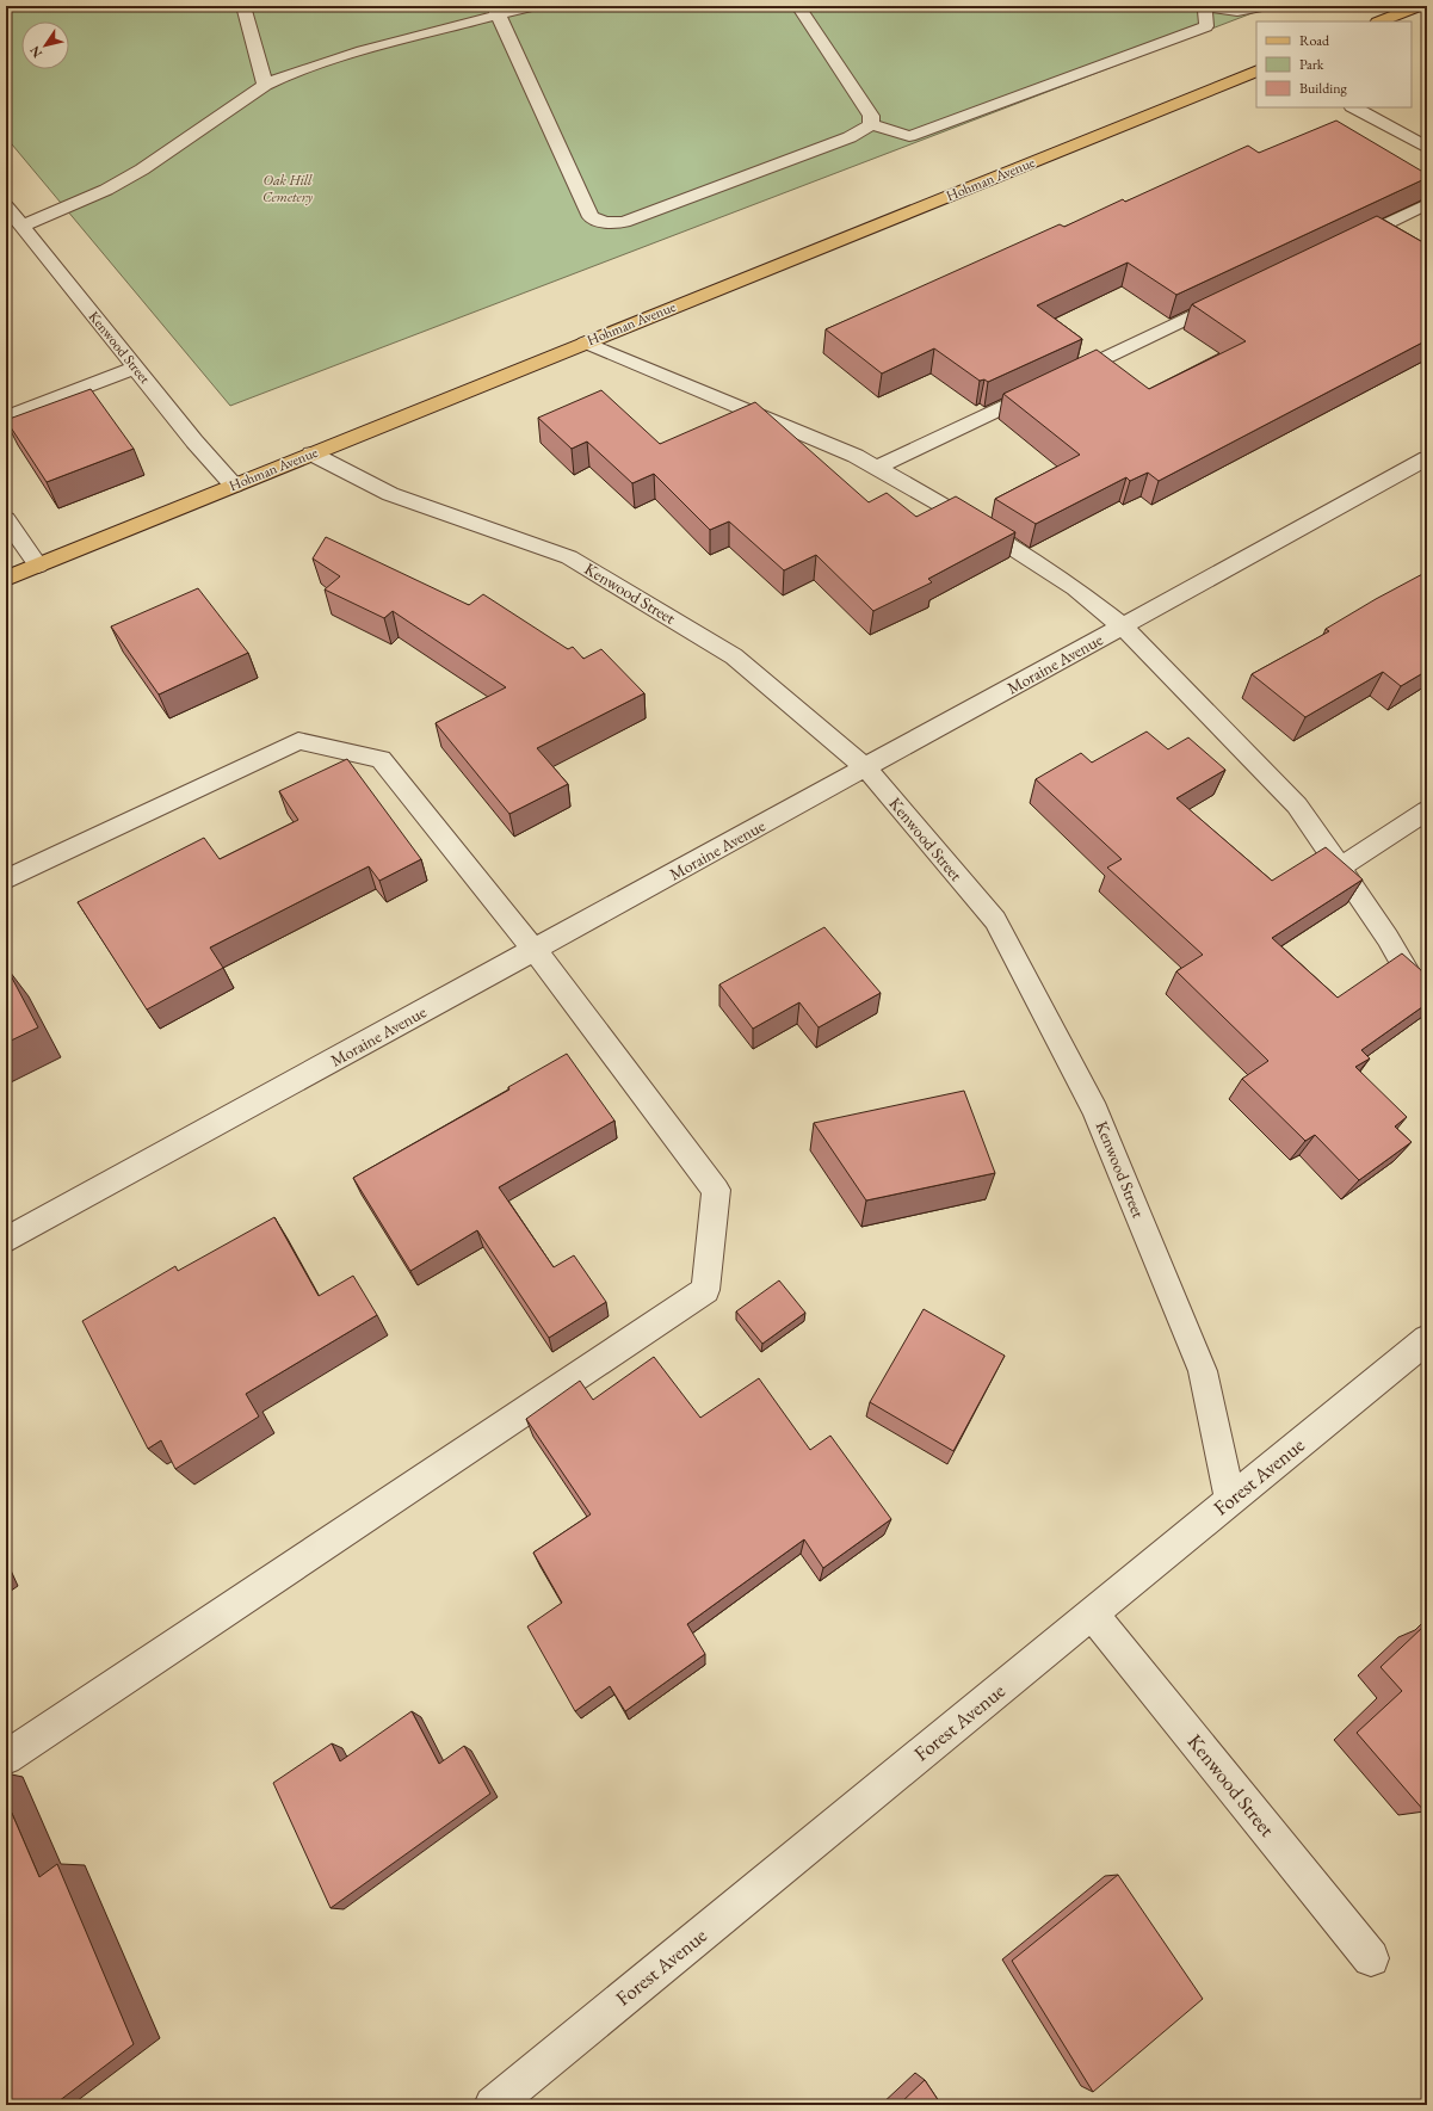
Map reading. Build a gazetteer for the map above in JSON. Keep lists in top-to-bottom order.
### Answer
{
  "streets": {
    "main road": ["Hohman Avenue"],
    "street": ["Kenwood Street", "Moraine Avenue", "Forest Avenue"]
  },
  "crossings": [
    ["Hohman Avenue", "Kenwood Street"],
    ["Kenwood Street", "Moraine Avenue"],
    ["Kenwood Street", "Forest Avenue"]
  ],
  "parks": ["Oak Hill Cemetery"],
  "legend": ["Road", "Park", "Building"],
  "north": "bottom left"
}
